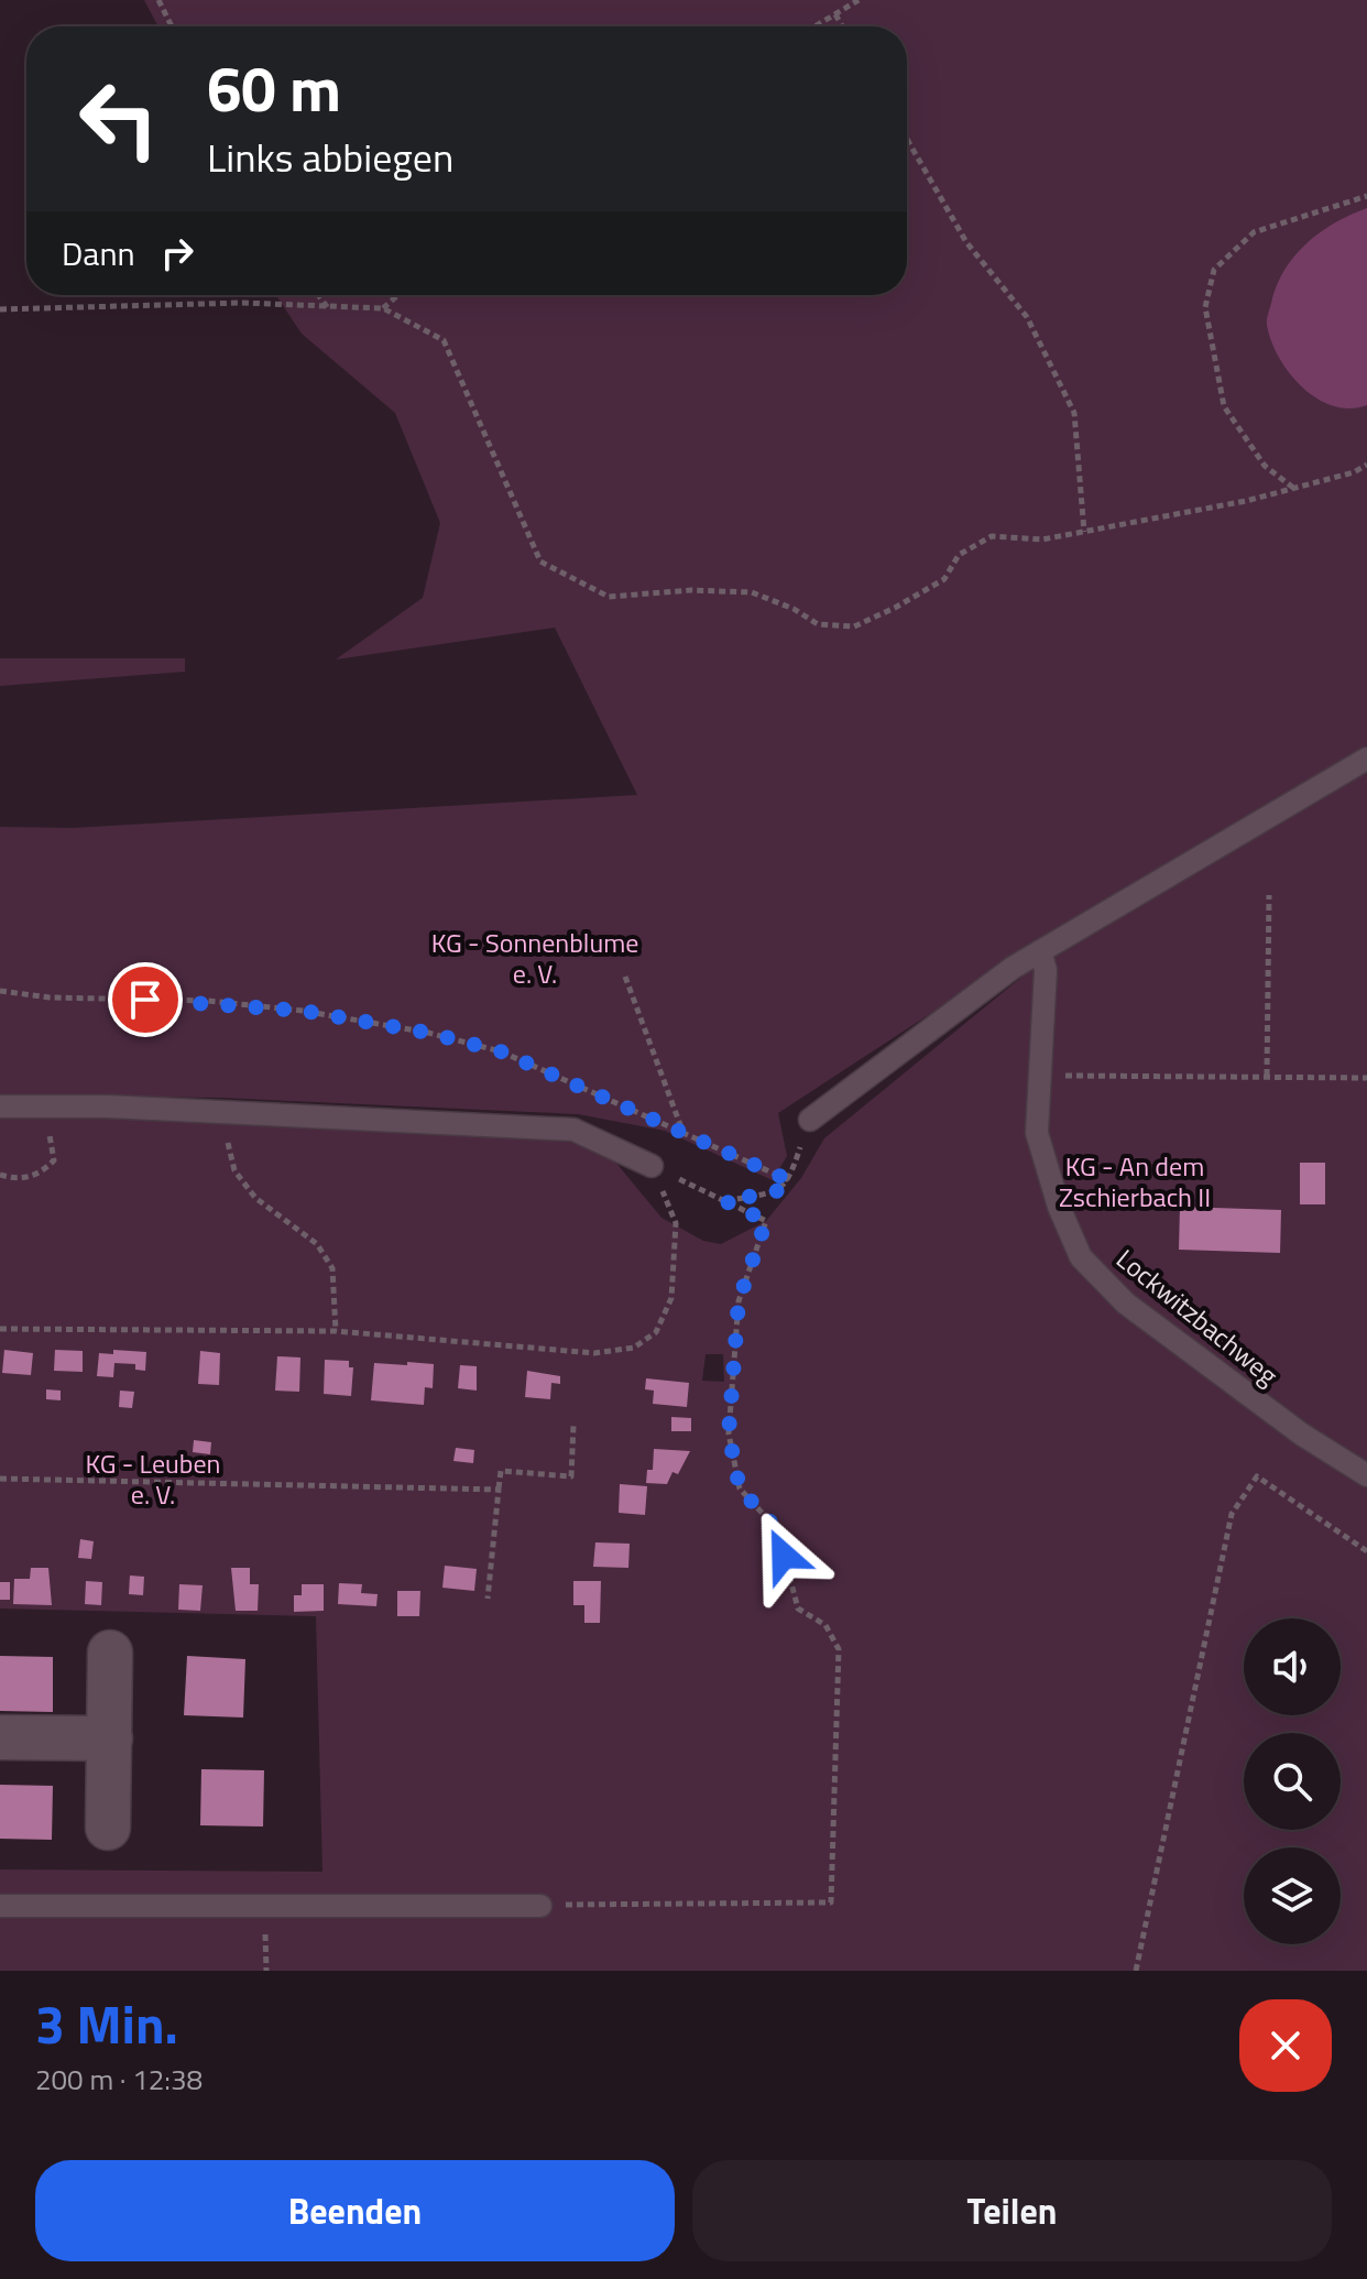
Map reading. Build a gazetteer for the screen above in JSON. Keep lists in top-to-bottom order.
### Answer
{
  "streets": {
    "lane": ["Lockwitzbachweg"]
  },
  "parks": ["KG - Sonnenblume e. V.", "KG - An dem Zschierbach II", "KG - Leuben e. V."],
  "page": {
    "turn": ["60 m", "Links abbiegen"],
    "then": "Dann",
    "heading": ["3 Min.", "200 m · 12:38"],
    "buttons": ["Beenden", "Teilen"]
  }
}
